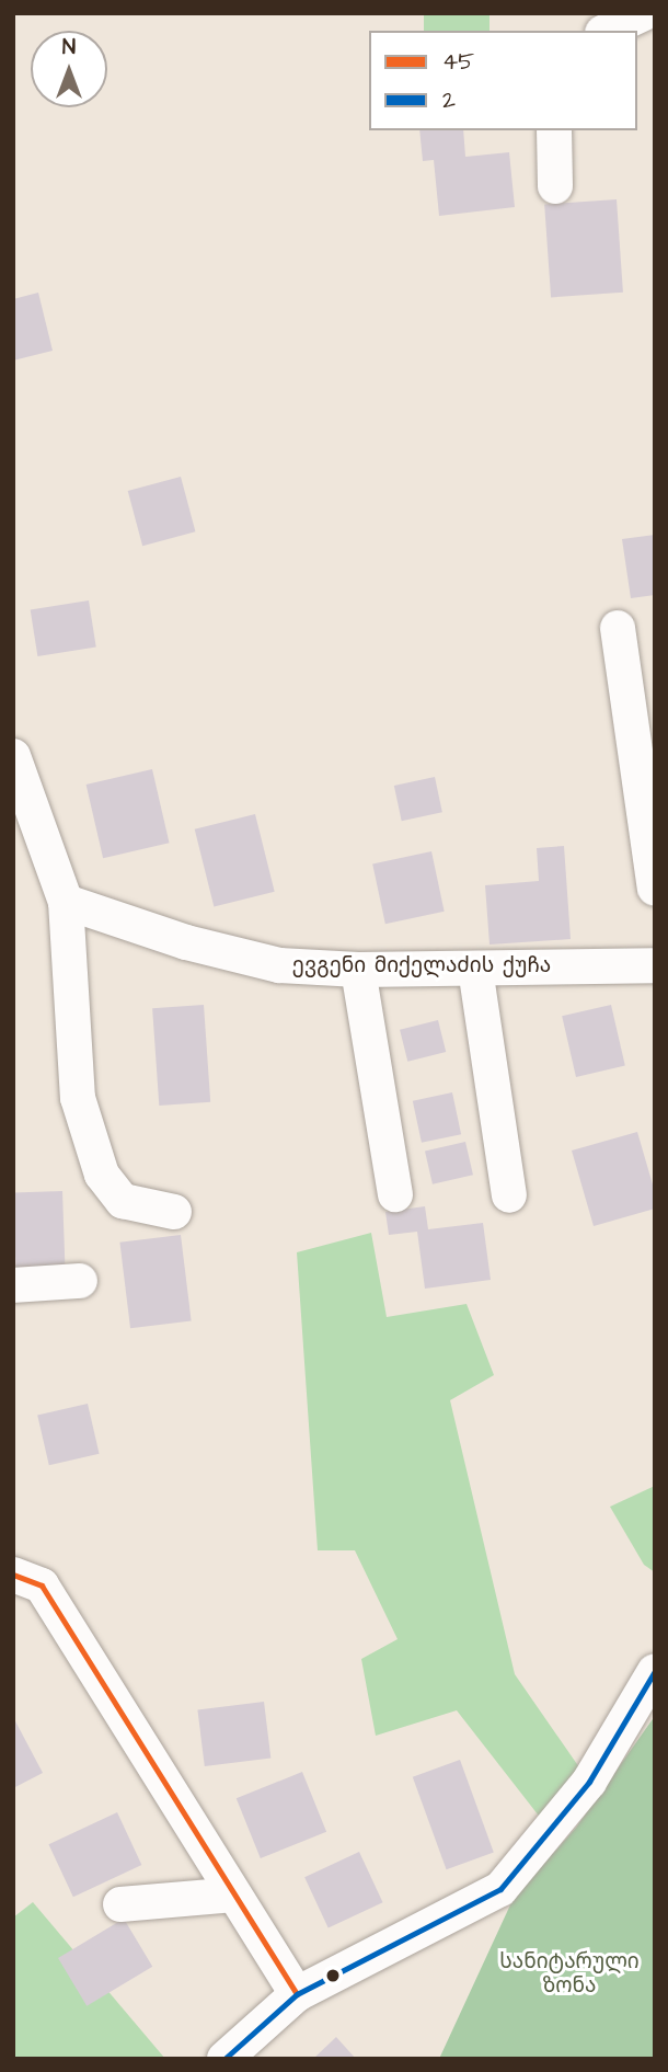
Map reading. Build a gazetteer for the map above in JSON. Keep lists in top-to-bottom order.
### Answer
{
  "streets": {
    "street": ["ევგენი მიქელაძის ქუჩა"]
  },
  "parks": ["სანიტარული ზონა"],
  "lines": ["transit line 45", "transit line 2"],
  "legend": ["45", "2"],
  "north": "top"
}
